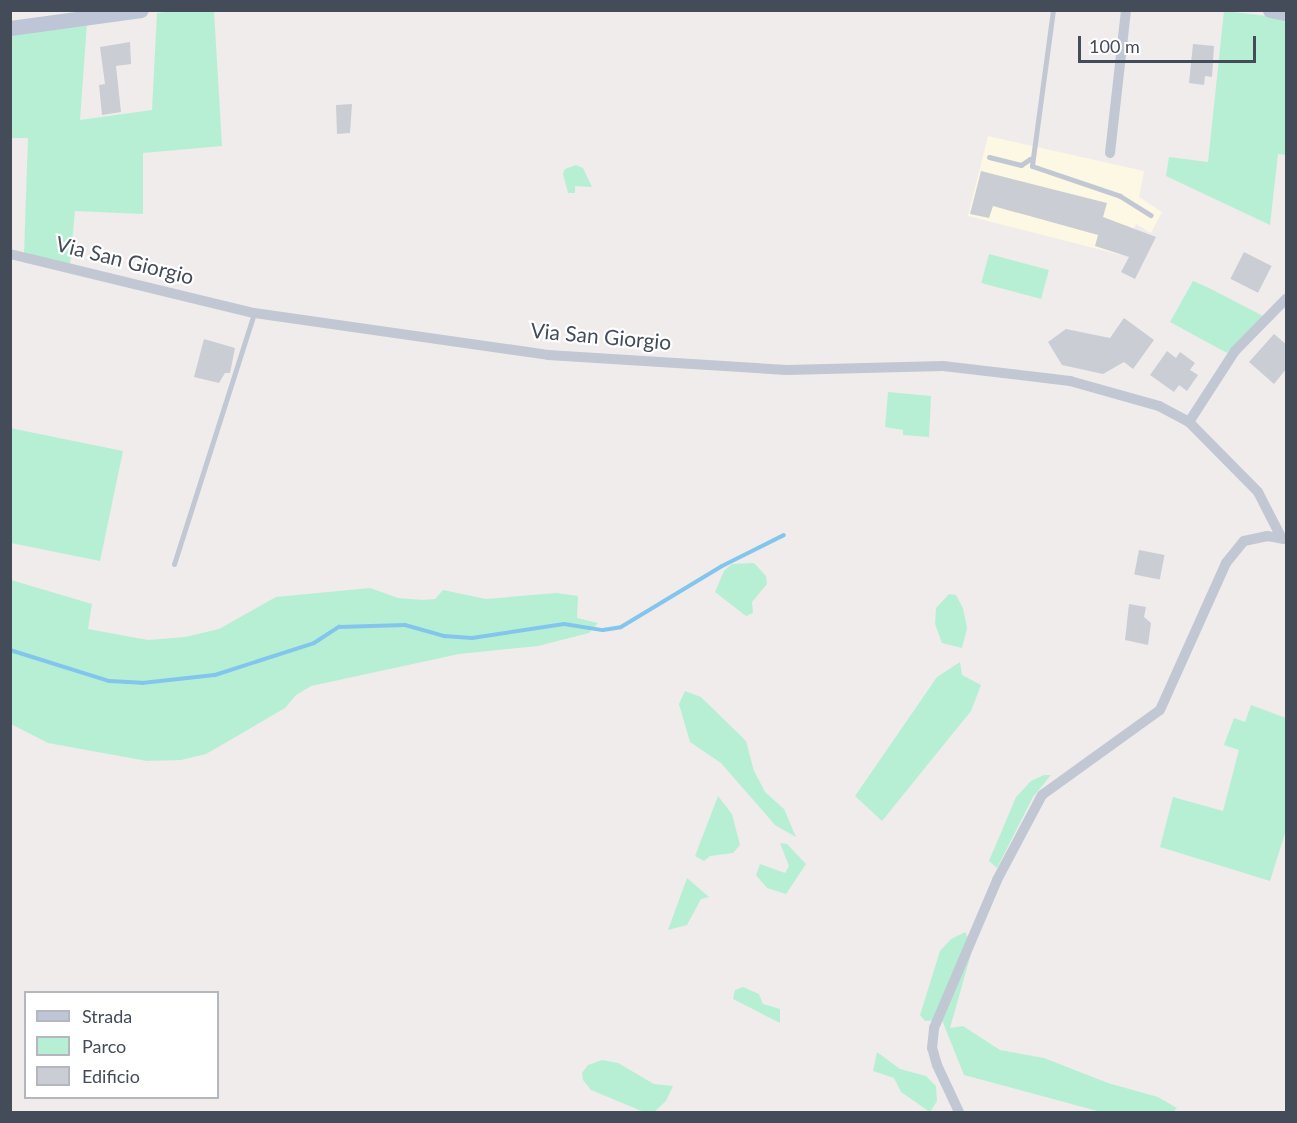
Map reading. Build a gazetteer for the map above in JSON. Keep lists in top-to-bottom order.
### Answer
{
  "streets": {
    "street": ["Via San Giorgio"]
  },
  "legend": ["Strada", "Parco", "Edificio"],
  "scale_bar": "100 m"
}
